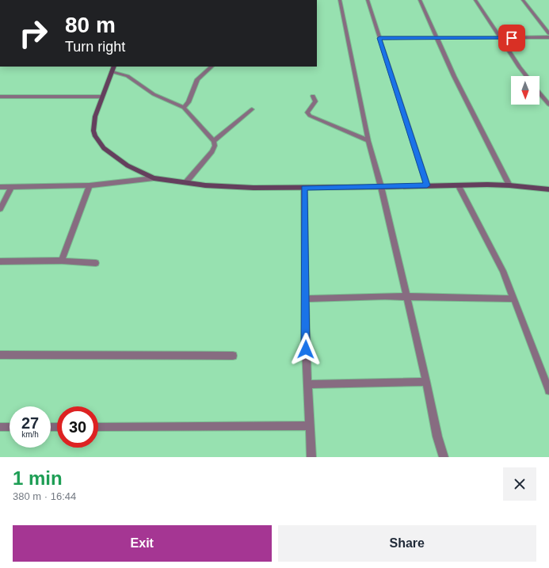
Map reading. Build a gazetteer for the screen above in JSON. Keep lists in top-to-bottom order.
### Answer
{
  "north": "bottom",
  "page": {
    "turn": ["80 m", "Turn right"],
    "speed": "27 km/h",
    "limit": "30",
    "heading": ["1 min", "380 m · 16:44"],
    "buttons": ["Exit", "Share"]
  }
}
